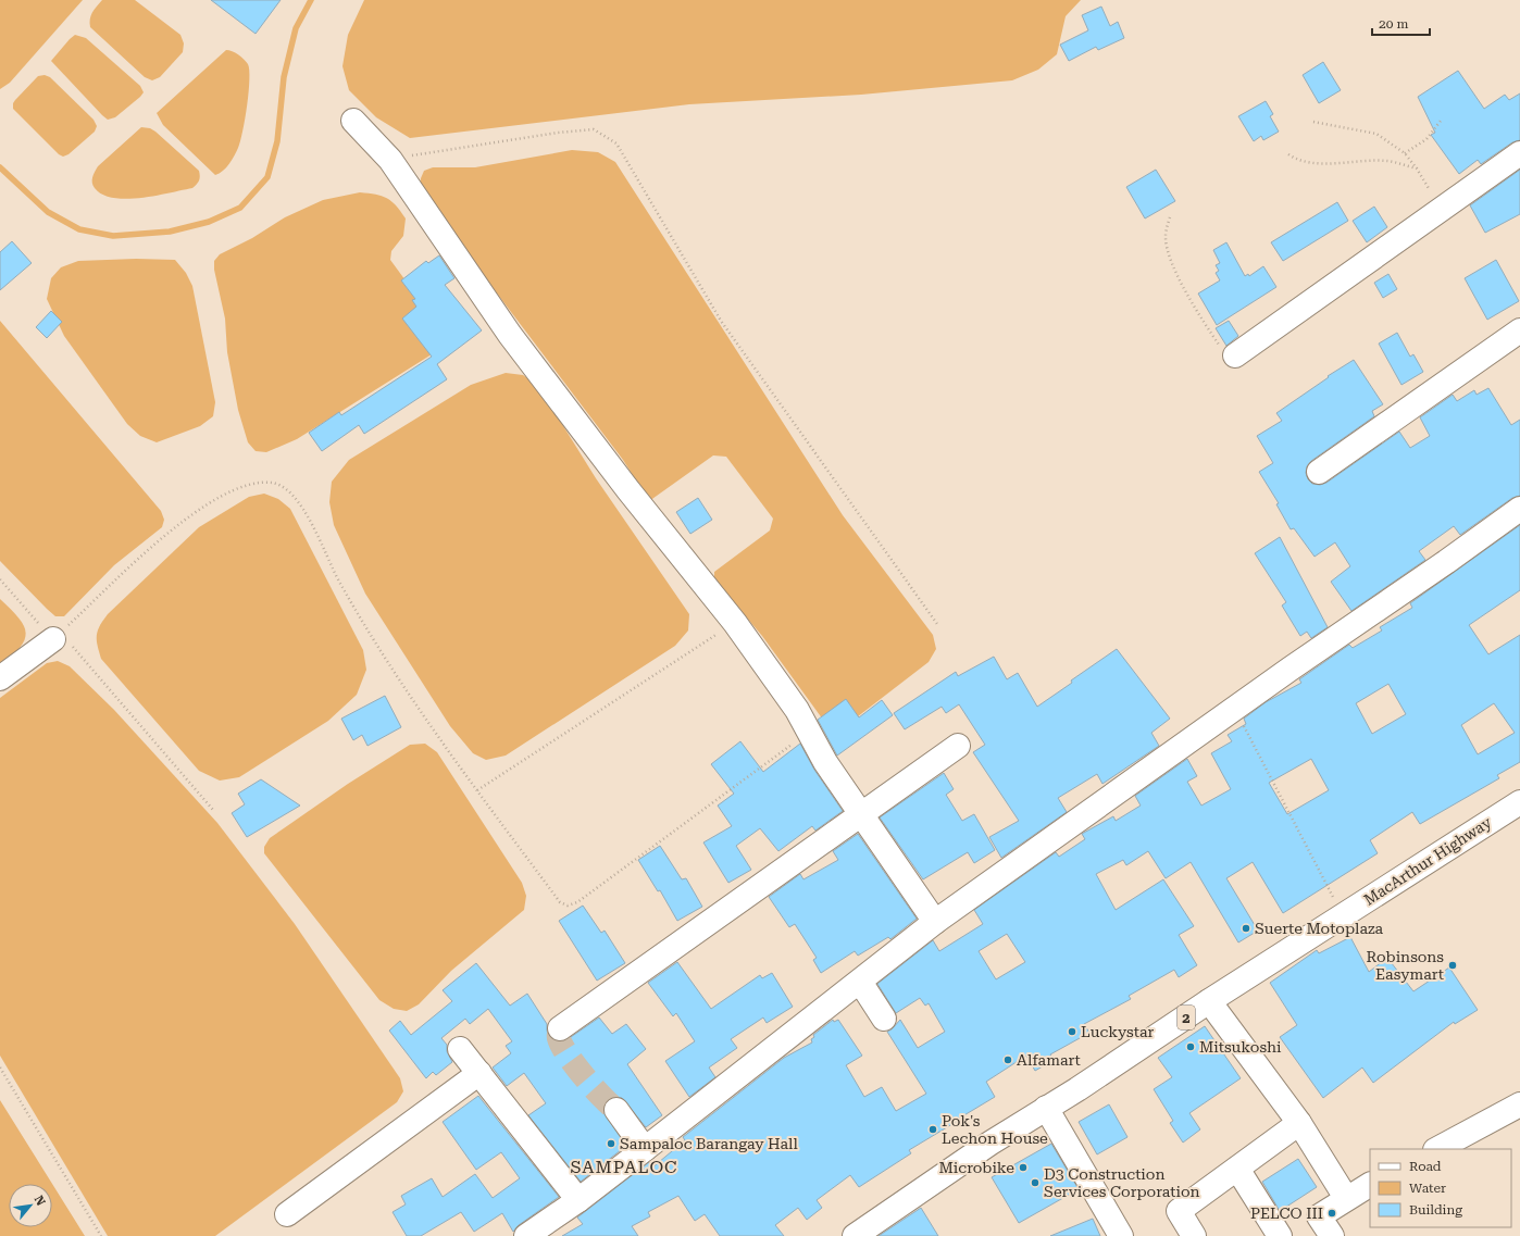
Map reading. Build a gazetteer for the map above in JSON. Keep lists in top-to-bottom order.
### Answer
{
  "streets": {
    "main road": ["MacArthur Highway", "2"]
  },
  "districts": ["SAMPALOC"],
  "places": [
    "Suerte Motoplaza",
    "Robinsons Easymart",
    "Luckystar",
    "Mitsukoshi",
    "Alfamart",
    "Pok's Lechon House",
    "Sampaloc Barangay Hall",
    "Microbike",
    "D3 Construction Services Corporation",
    "PELCO III"
  ],
  "legend": ["Road", "Water", "Building"],
  "scale_bar": "20 m",
  "north": "top right"
}
